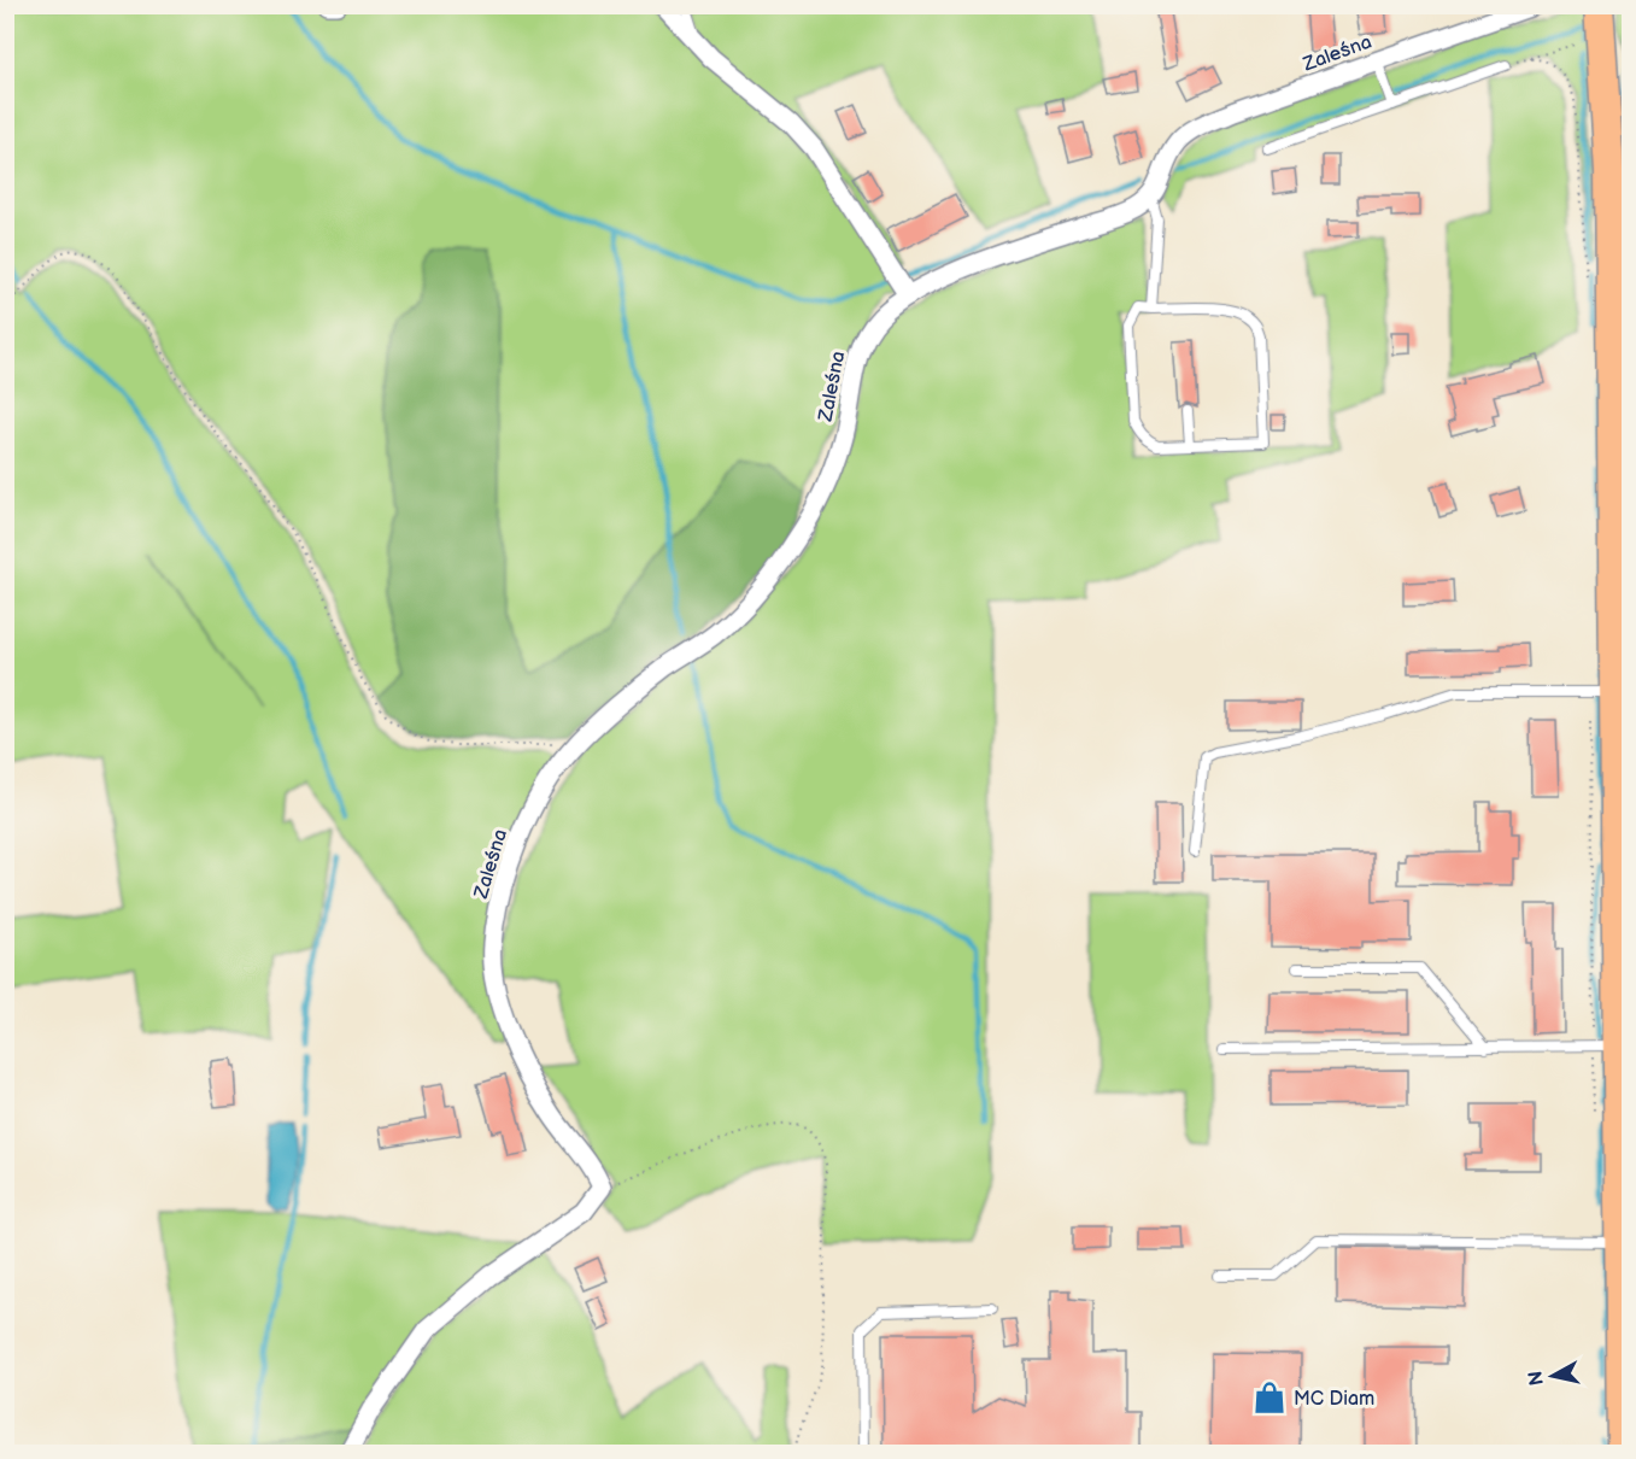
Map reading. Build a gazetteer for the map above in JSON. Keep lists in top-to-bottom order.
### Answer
{
  "streets": {
    "street": ["Zaleśna"]
  },
  "places": {
    "shop": ["MC Diam"]
  },
  "north": "left"
}
